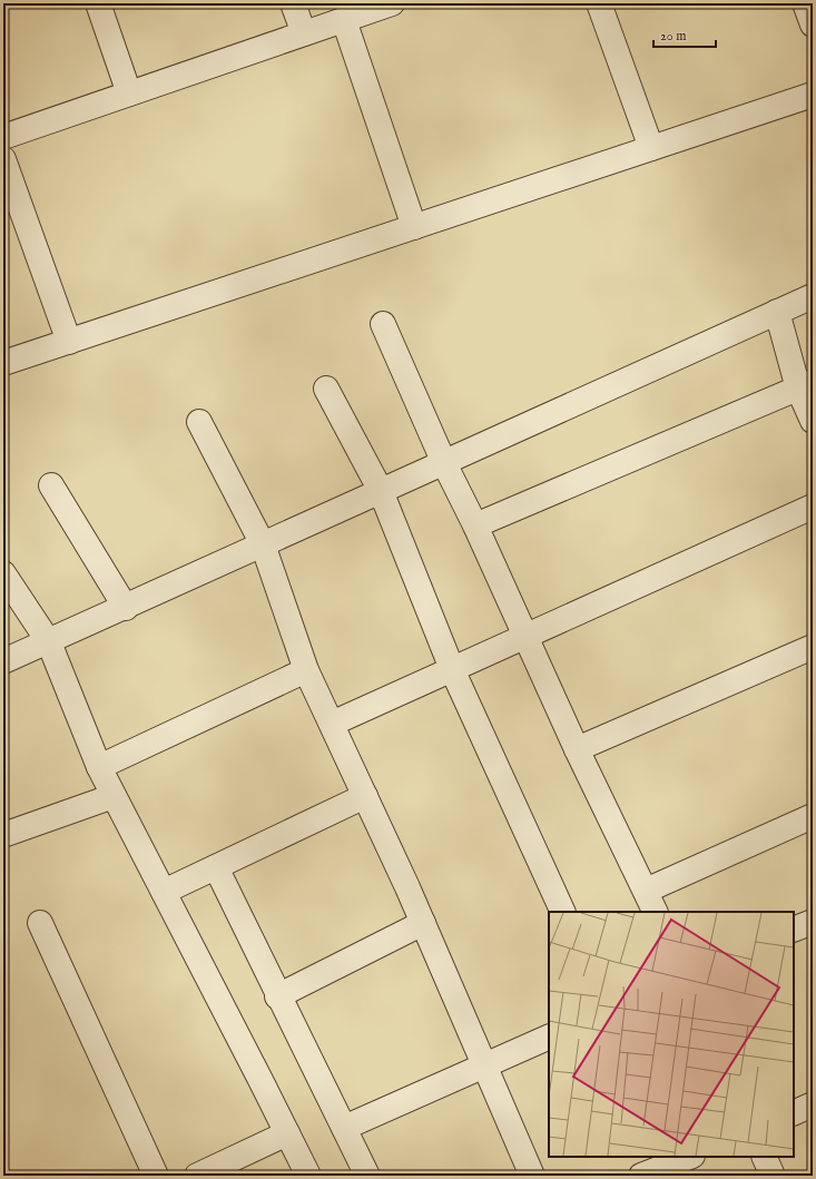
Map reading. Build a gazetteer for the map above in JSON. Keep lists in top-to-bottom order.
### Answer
{
  "scale_bar": "20 m"
}
